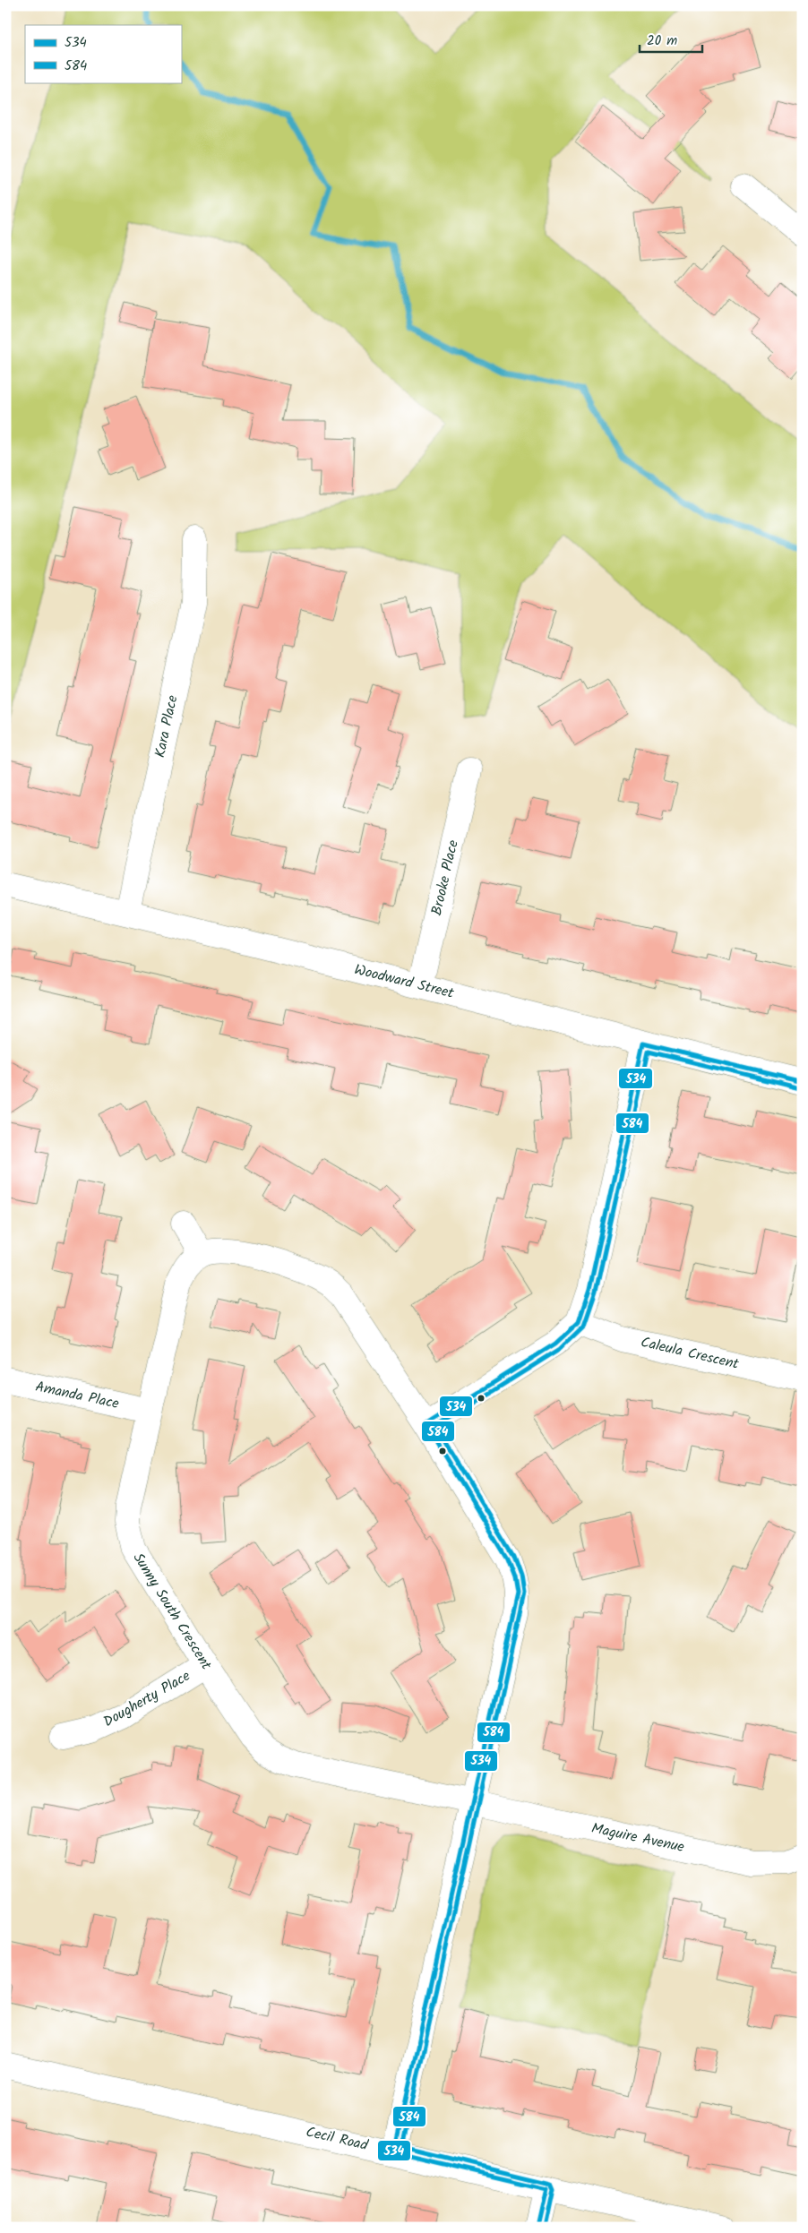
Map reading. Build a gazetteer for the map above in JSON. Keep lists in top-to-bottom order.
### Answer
{
  "streets": {
    "street": [
      "Kara Place",
      "Brooke Place",
      "Woodward Street",
      "Caleula Crescent",
      "Amanda Place",
      "Sunny South Crescent",
      "Dougherty Place",
      "Maguire Avenue",
      "Cecil Road"
    ]
  },
  "crossings": [
    ["Kara Place", "Woodward Street"],
    ["Brooke Place", "Woodward Street"],
    ["Amanda Place", "Sunny South Crescent"],
    ["Sunny South Crescent", "Dougherty Place"],
    ["Sunny South Crescent", "Maguire Avenue"]
  ],
  "lines": ["transit line 534", "transit line 584"],
  "legend": ["534", "584"],
  "scale_bar": "20 m"
}
